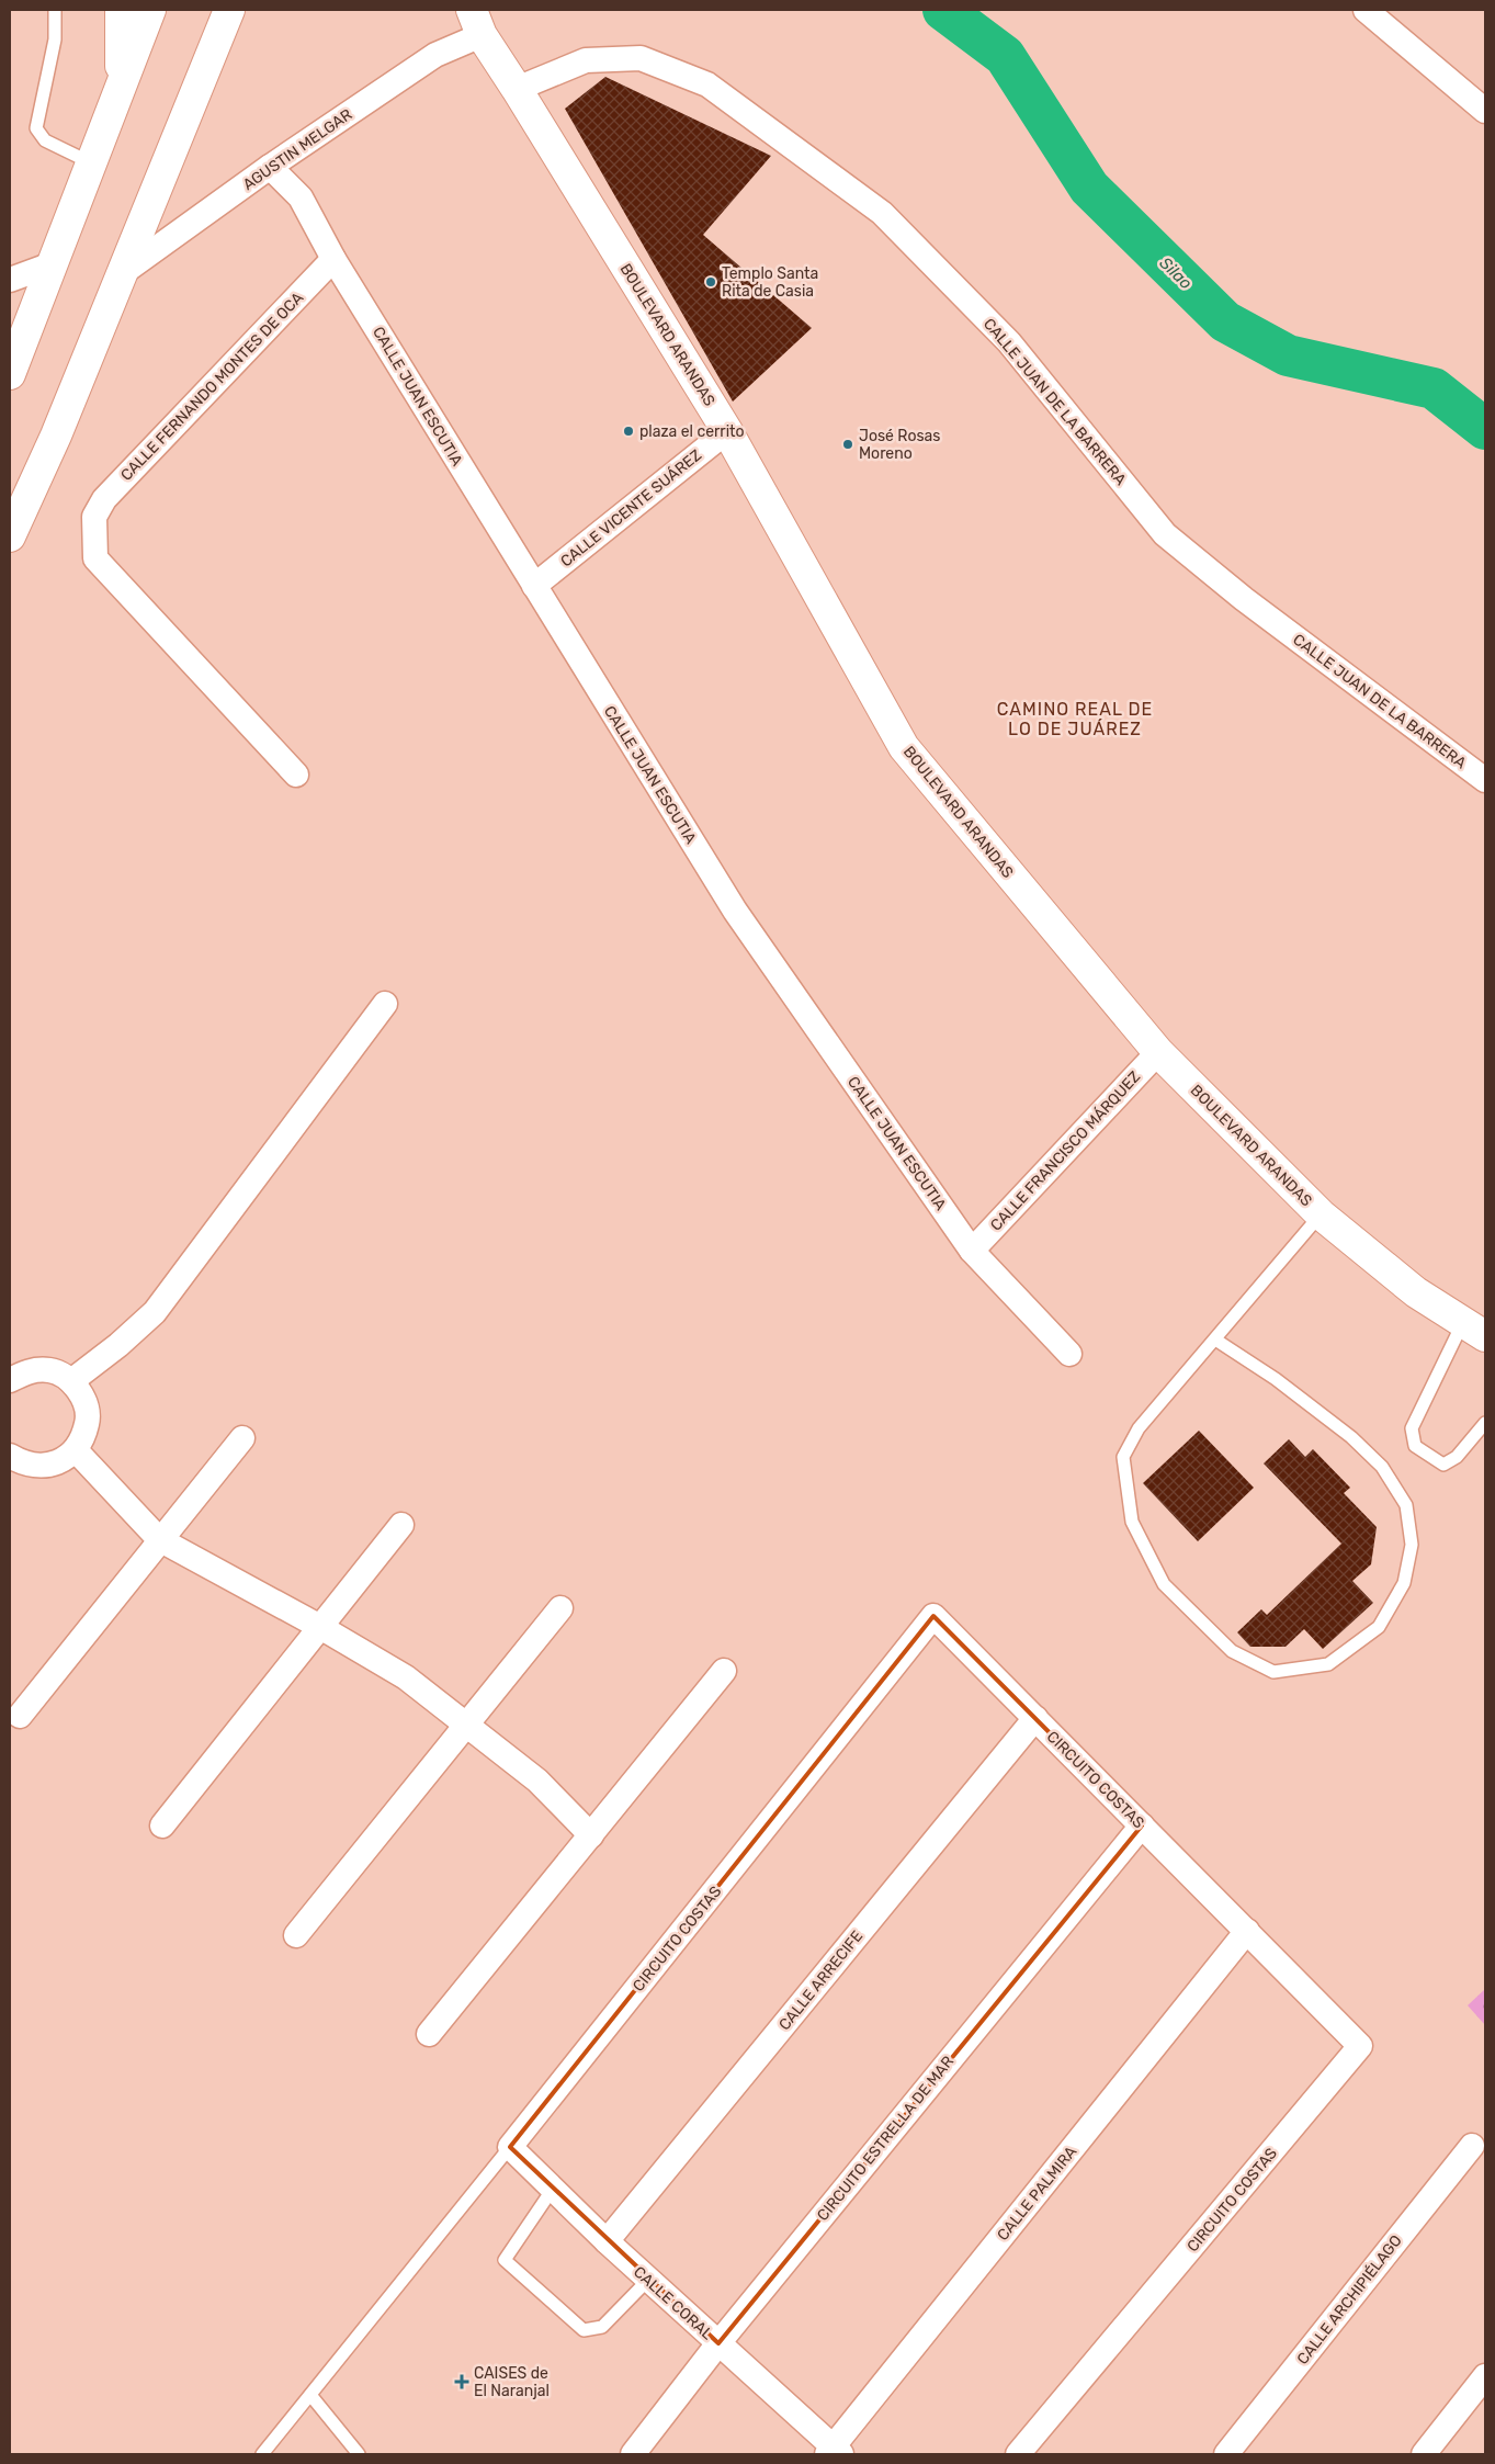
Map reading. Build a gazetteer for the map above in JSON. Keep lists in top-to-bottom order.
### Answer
{
  "streets": {
    "main road": ["BOULEVARD ARANDAS"],
    "street": [
      "AGUSTIN MELGAR",
      "CALLE FERNANDO MONTES DE OCA",
      "CALLE JUAN ESCUTIA",
      "CALLE JUAN DE LA BARRERA",
      "CALLE VICENTE SUÁREZ",
      "CALLE FRANCISCO MÁRQUEZ",
      "CIRCUITO COSTAS",
      "CALLE ARRECIFE",
      "CIRCUITO ESTRELLA DE MAR",
      "CALLE PALMIRA",
      "CALLE ARCHIPIÉLAGO",
      "CALLE CORAL"
    ]
  },
  "crossings": [
    ["AGUSTIN MELGAR", "BOULEVARD ARANDAS"],
    ["AGUSTIN MELGAR", "CALLE JUAN ESCUTIA"],
    ["BOULEVARD ARANDAS", "CALLE JUAN DE LA BARRERA"],
    ["BOULEVARD ARANDAS", "CALLE VICENTE SUÁREZ"],
    ["BOULEVARD ARANDAS", "CALLE FRANCISCO MÁRQUEZ"],
    ["CALLE FERNANDO MONTES DE OCA", "CALLE JUAN ESCUTIA"],
    ["CALLE JUAN ESCUTIA", "CALLE VICENTE SUÁREZ"],
    ["CALLE JUAN ESCUTIA", "CALLE FRANCISCO MÁRQUEZ"],
    ["CIRCUITO COSTAS", "CALLE ARRECIFE"],
    ["CIRCUITO COSTAS", "CIRCUITO ESTRELLA DE MAR"],
    ["CIRCUITO COSTAS", "CALLE PALMIRA"],
    ["CIRCUITO COSTAS", "CALLE CORAL"],
    ["CALLE ARRECIFE", "CALLE CORAL"],
    ["CIRCUITO ESTRELLA DE MAR", "CALLE CORAL"],
    ["CALLE PALMIRA", "CALLE CORAL"]
  ],
  "districts": ["CAMINO REAL DE LO DE JUÁREZ"],
  "water": ["Silao"],
  "places": {
    "other": ["Templo Santa Rita de Casia", "plaza el cerrito", "José Rosas Moreno"],
    "health": ["CAISES de El Naranjal"]
  }
}
